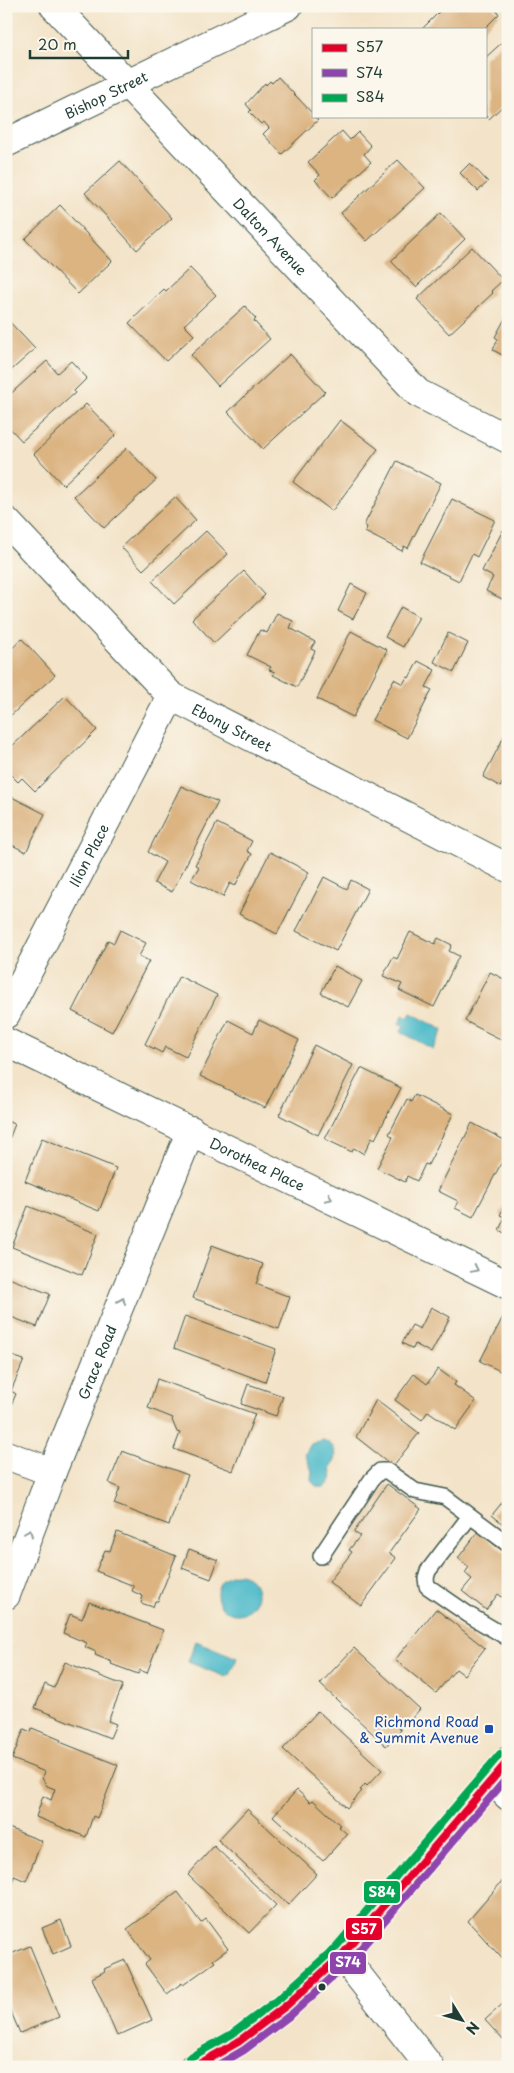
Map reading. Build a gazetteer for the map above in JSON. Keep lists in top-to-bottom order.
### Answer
{
  "streets": {
    "street": [
      "Bishop Street",
      "Dalton Avenue",
      "Ebony Street",
      "Ilion Place",
      "Dorothea Place",
      "Grace Road"
    ]
  },
  "crossings": [
    ["Bishop Street", "Dalton Avenue"],
    ["Ebony Street", "Ilion Place"],
    ["Dorothea Place", "Grace Road"]
  ],
  "one_way": ["Dorothea Place", "Grace Road"],
  "places": {
    "transit": ["Richmond Road & Summit Avenue"]
  },
  "lines": ["transit line S84", "transit line S57", "transit line S74"],
  "legend": ["S57", "S74", "S84"],
  "scale_bar": "20 m",
  "north": "bottom right"
}
